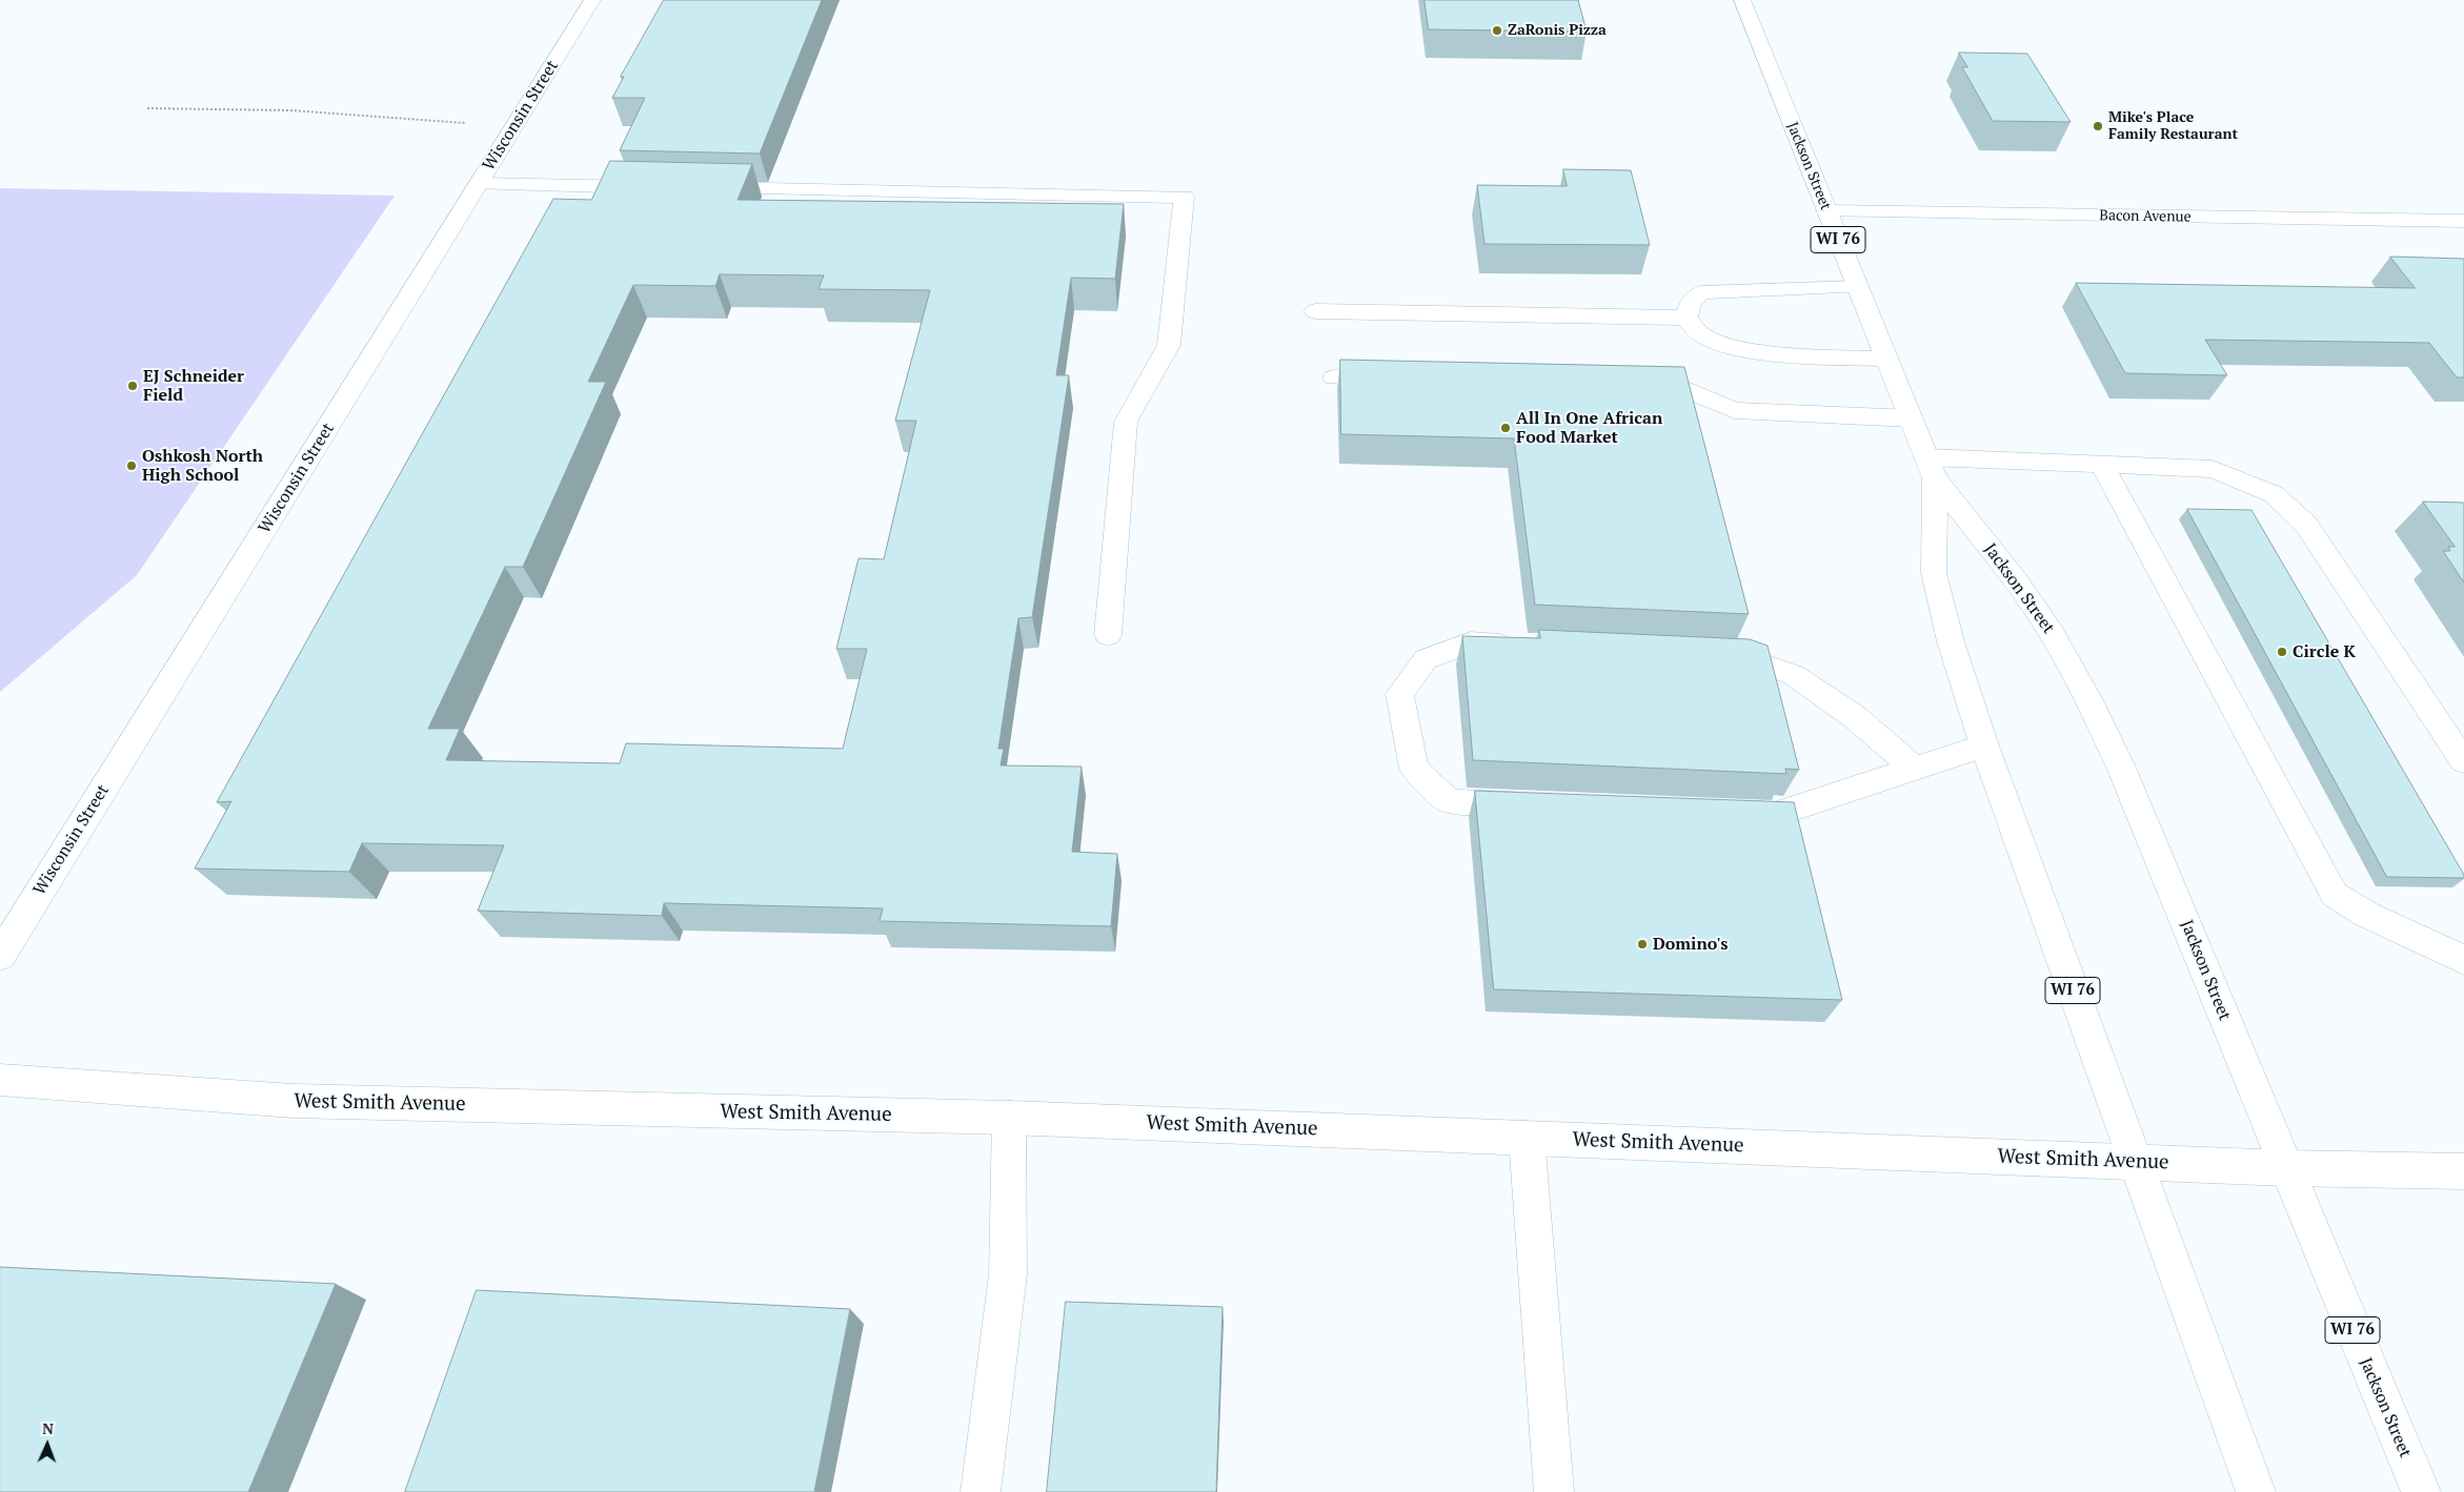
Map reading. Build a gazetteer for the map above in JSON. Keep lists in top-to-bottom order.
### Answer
{
  "streets": {
    "street": [
      "Wisconsin Street",
      "Jackson Street",
      "Bacon Avenue",
      "WI 76",
      "West Smith Avenue"
    ]
  },
  "crossings": [
    ["Jackson Street", "Bacon Avenue"],
    ["Jackson Street", "West Smith Avenue"]
  ],
  "places": [
    "ZaRonis Pizza",
    "Mike's Place Family Restaurant",
    "EJ Schneider Field",
    "All In One African Food Market",
    "Oshkosh North High School",
    "Circle K",
    "Domino's"
  ],
  "north": "top"
}
